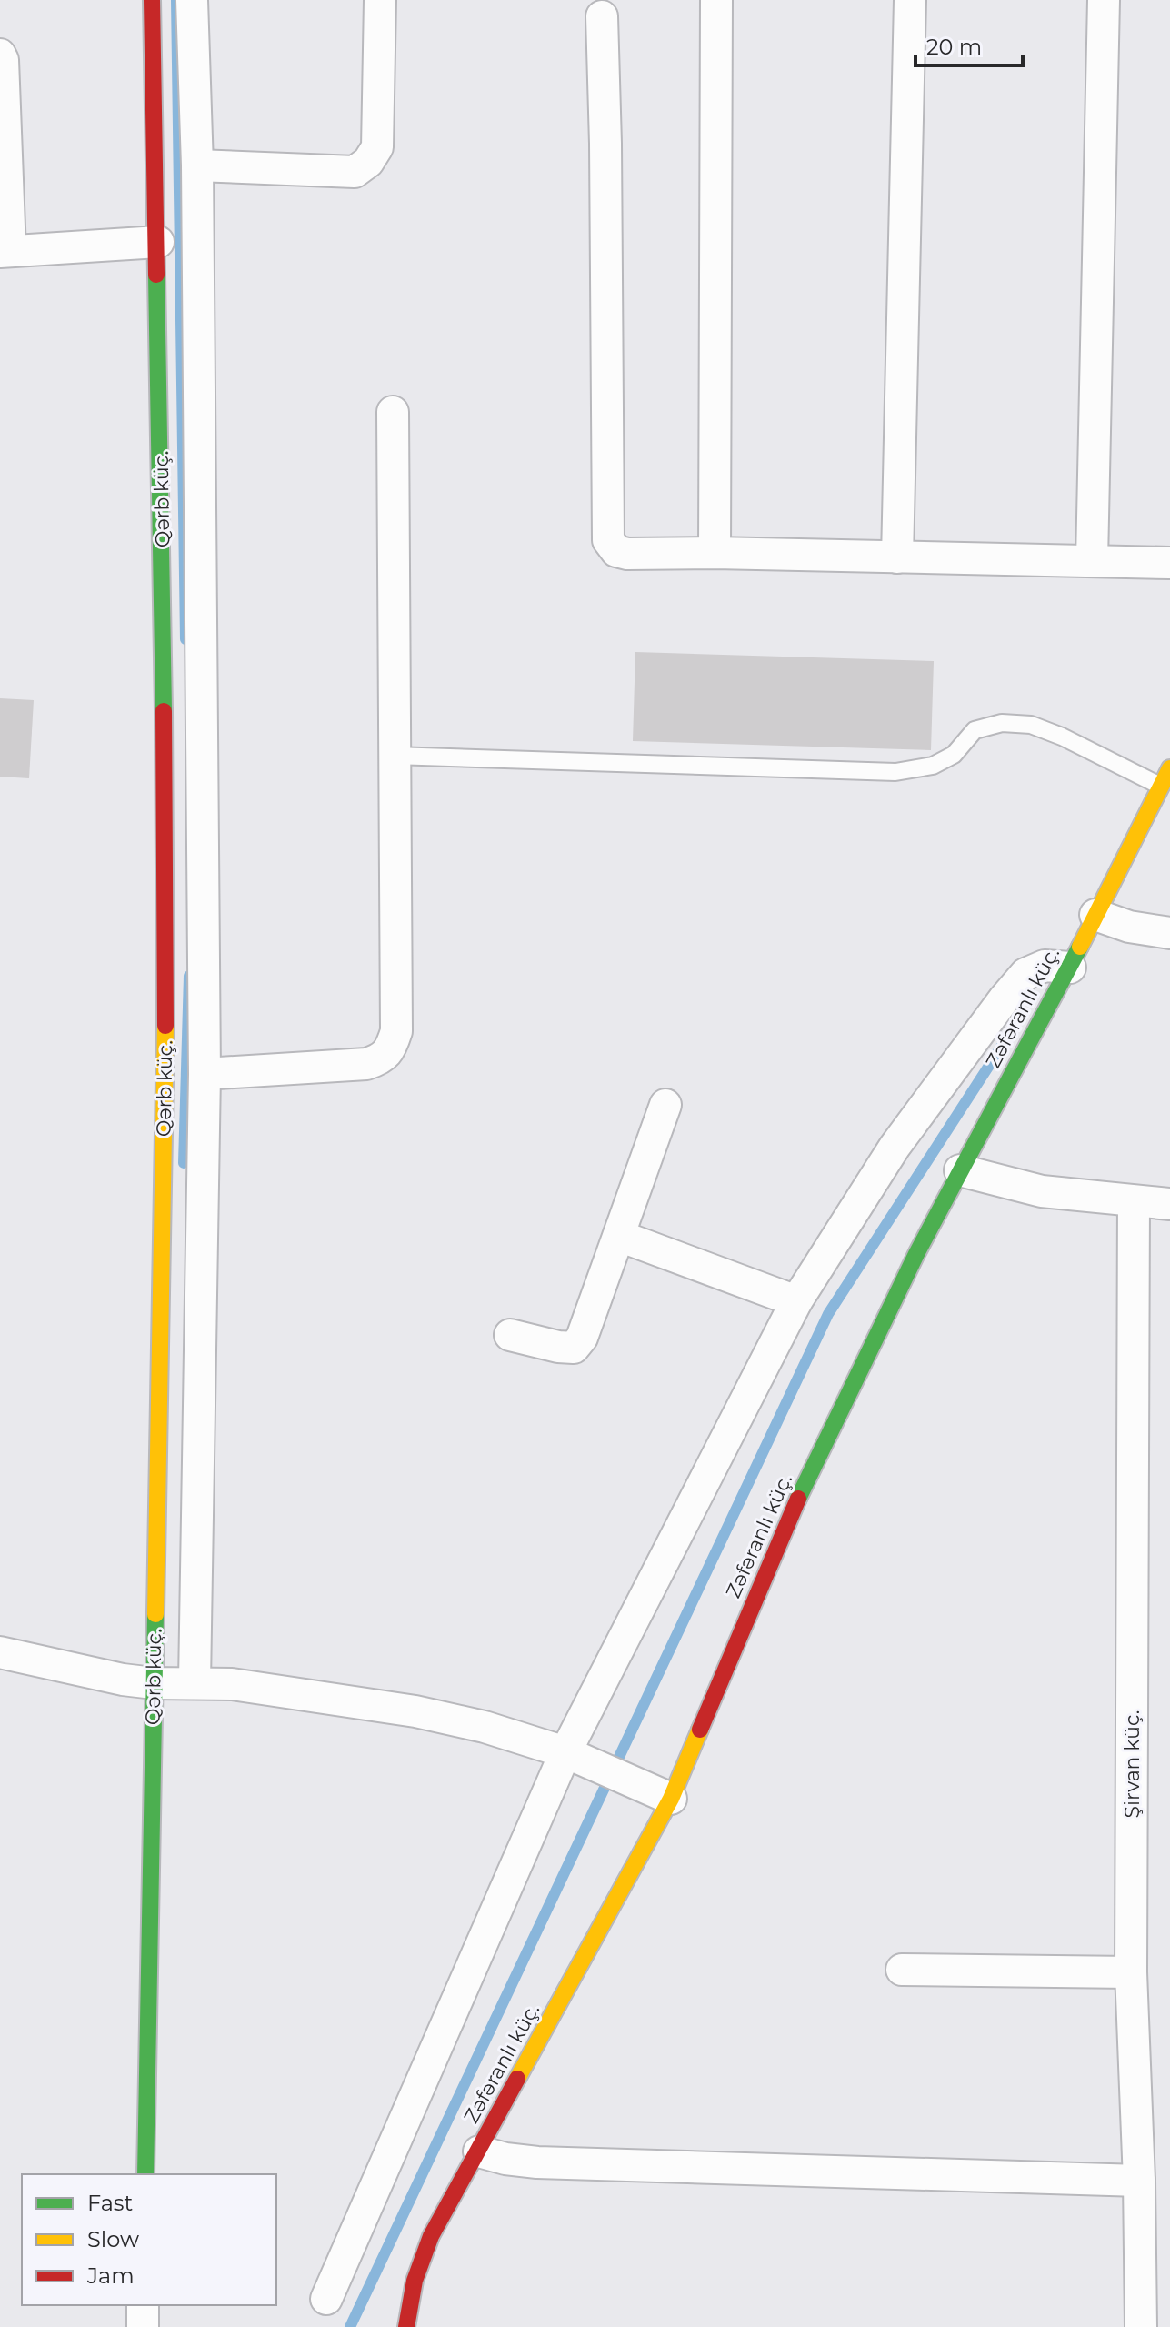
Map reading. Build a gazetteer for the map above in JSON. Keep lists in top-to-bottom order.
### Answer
{
  "streets": {
    "street": ["Qərb küç.", "Zəfəranlı küç.", "Şirvan küç."]
  },
  "legend": ["Fast", "Slow", "Jam"],
  "scale_bar": "20 m"
}
